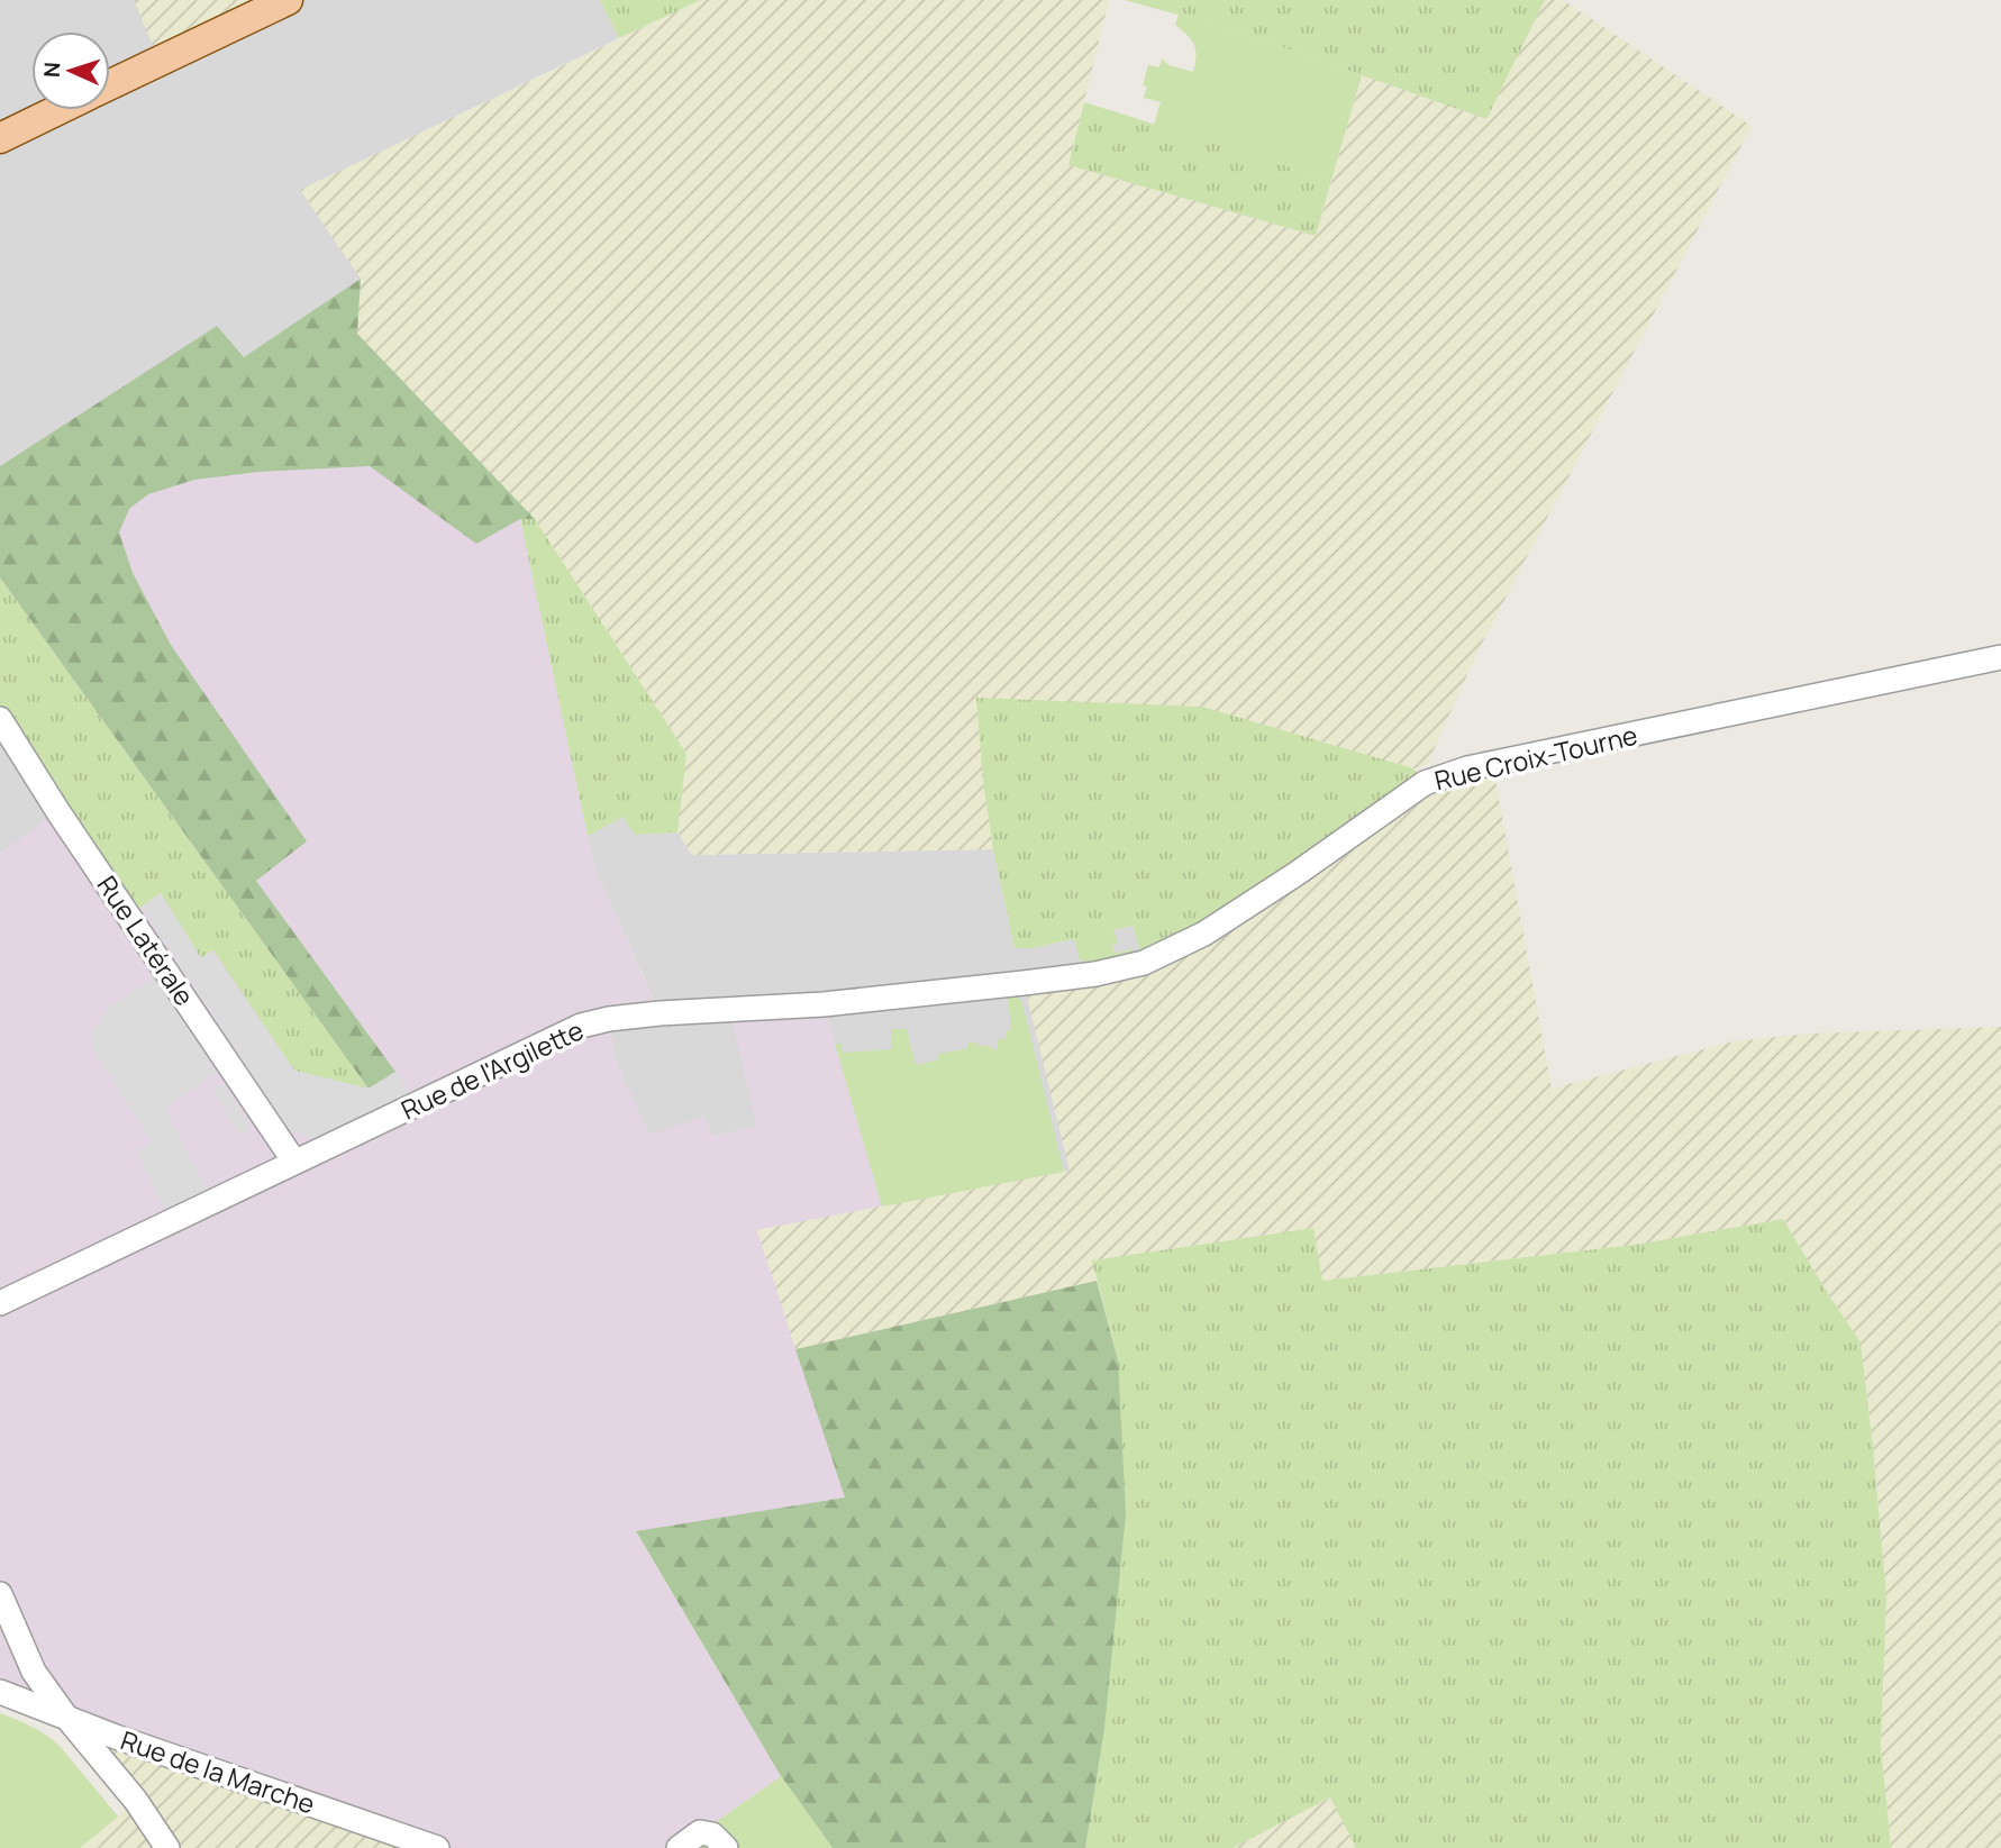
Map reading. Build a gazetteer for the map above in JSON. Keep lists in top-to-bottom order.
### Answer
{
  "streets": {
    "street": [
      "Rue Croix-Tourne",
      "Rue Latérale",
      "Rue de l'Argilette",
      "Rue de la Marche"
    ]
  },
  "crossings": [
    ["Rue Croix-Tourne", "Rue de l'Argilette"],
    ["Rue Latérale", "Rue de l'Argilette"]
  ],
  "north": "left"
}
